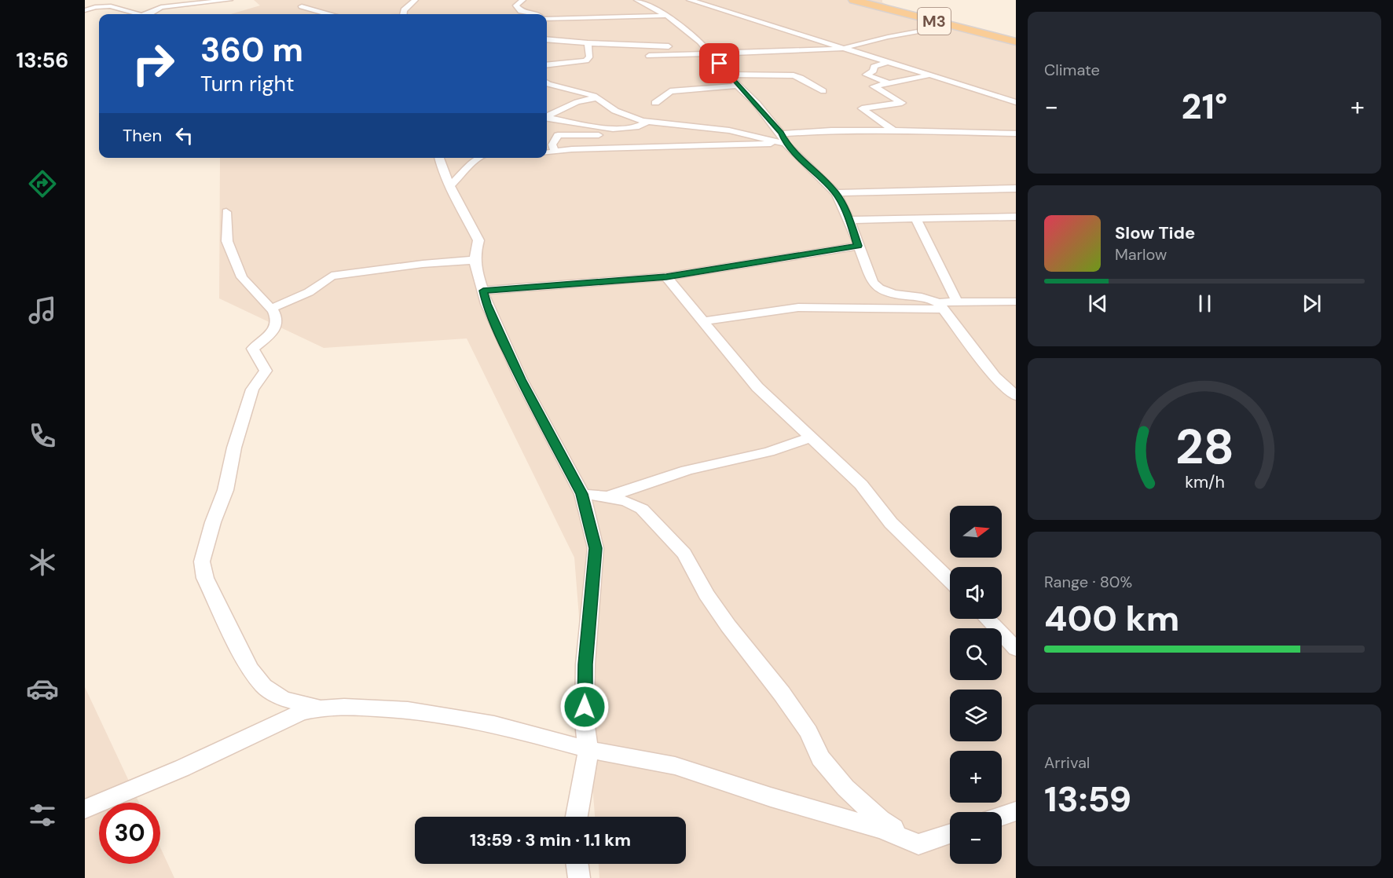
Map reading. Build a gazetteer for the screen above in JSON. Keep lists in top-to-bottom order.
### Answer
{
  "streets": {
    "main road": ["M3"]
  },
  "north": "right",
  "page": {
    "tabs": "13:56",
    "tile": [
      "Climate",
      ["Range · 80%", "400 km"],
      ["Arrival", "13:59"]
    ],
    "turn": ["360 m", "Turn right"],
    "heat": ["−", "21°", "+"],
    "then": "Then",
    "song": ["Slow Tide", "Marlow"],
    "map_buttons": ["+", "−"],
    "limit": "30",
    "trip": "13:59 · 3 min · 1.1 km",
    "gauge": ["28", "km/h"]
  }
}
